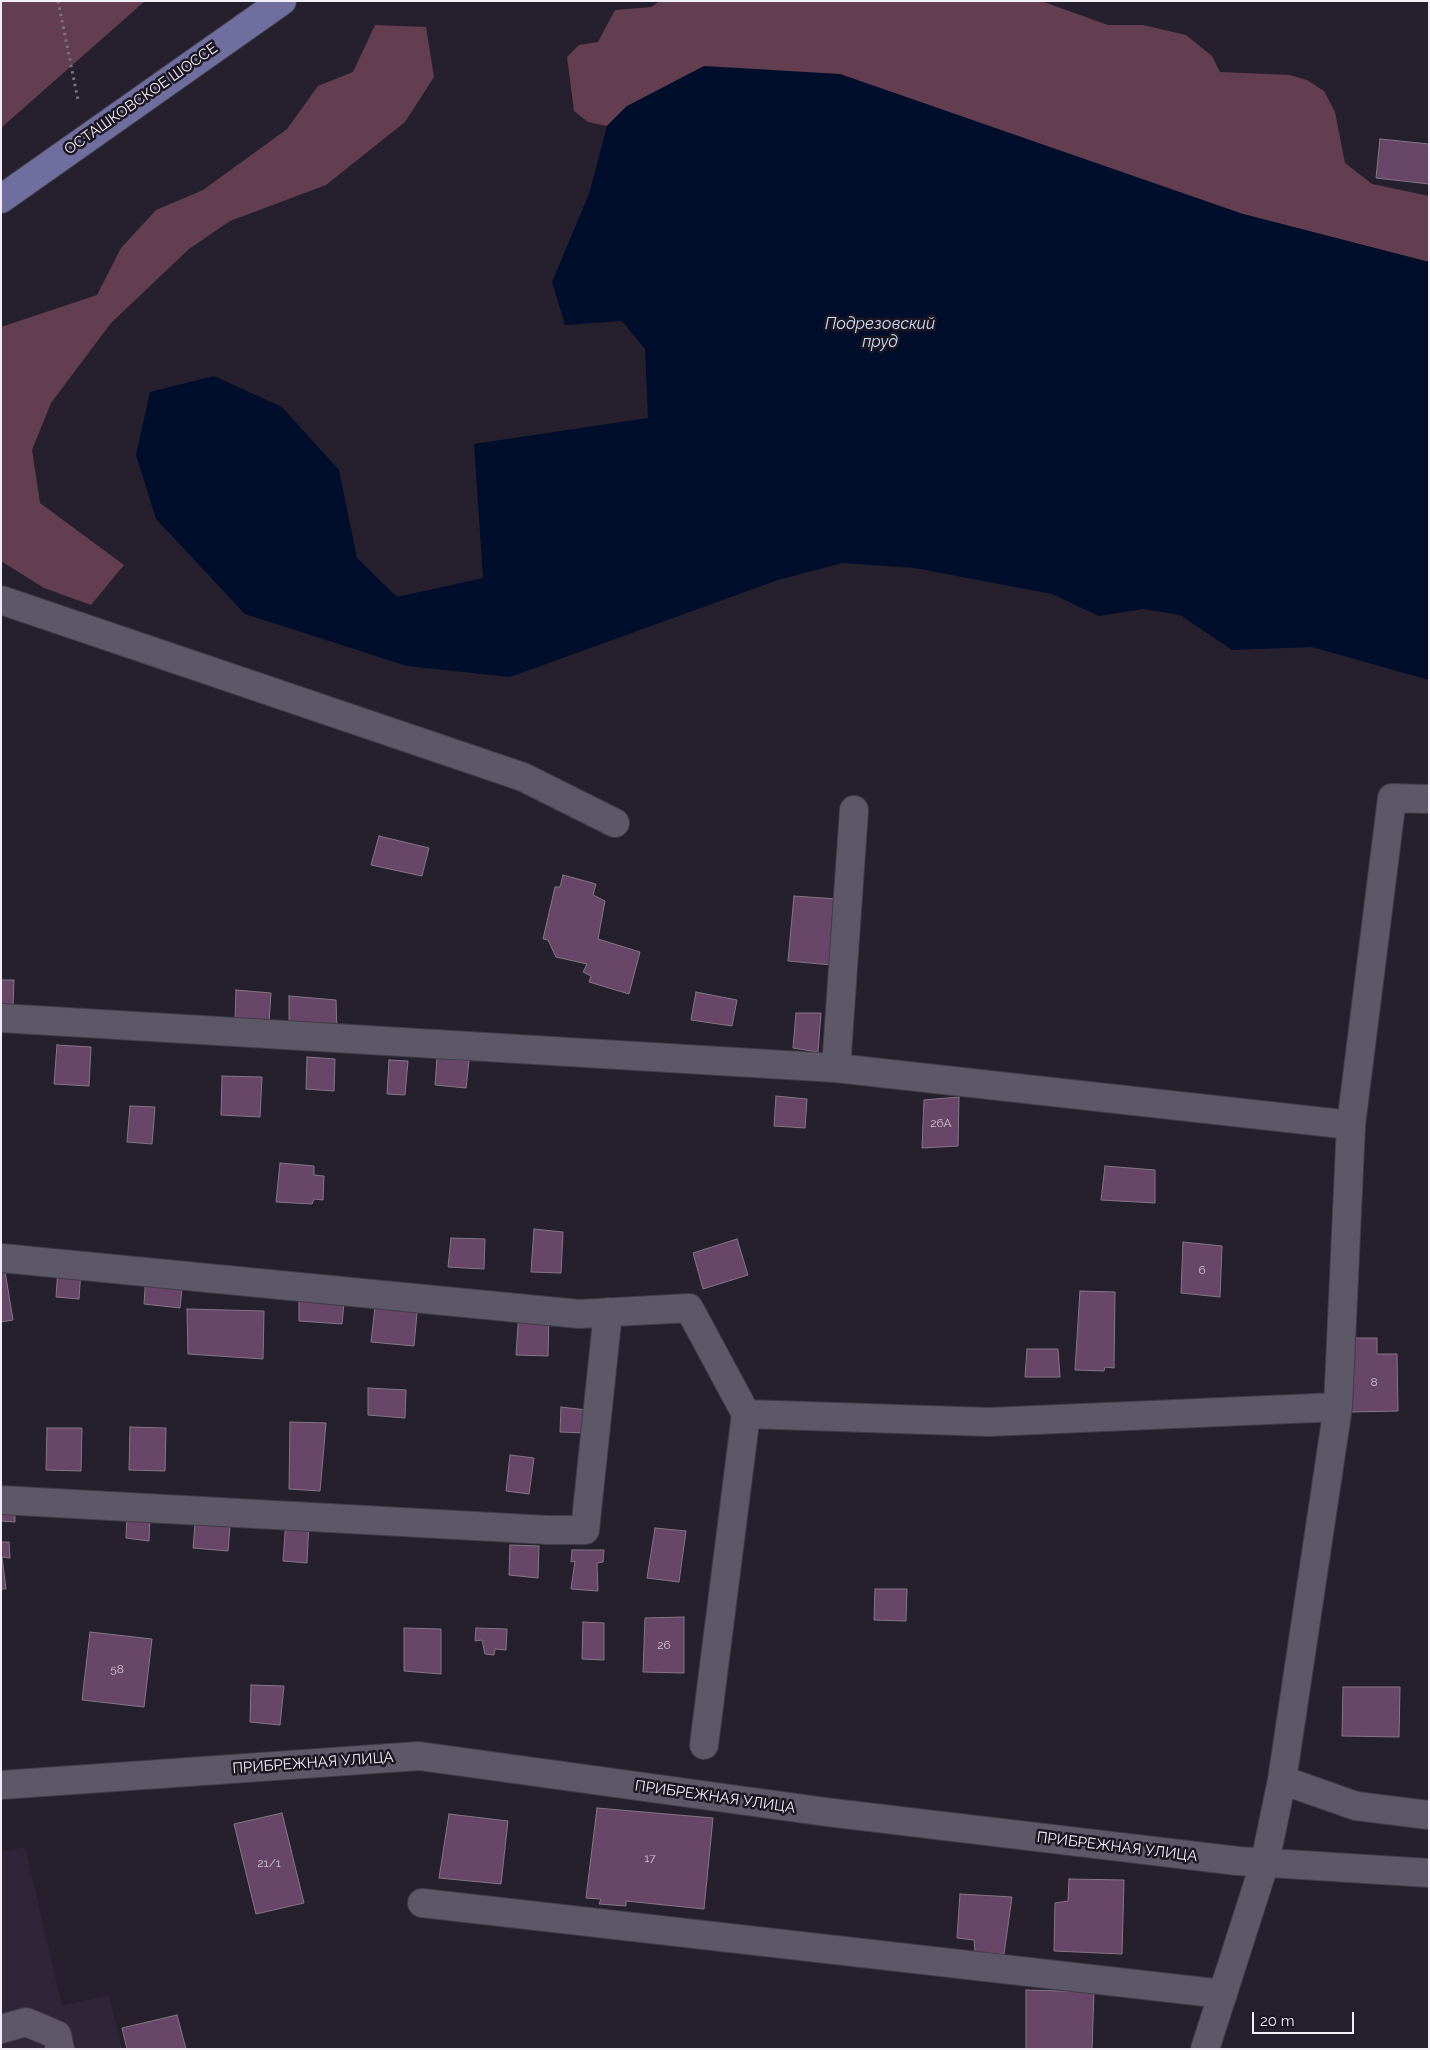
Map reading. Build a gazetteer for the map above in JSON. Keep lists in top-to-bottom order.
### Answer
{
  "streets": {
    "main road": ["ОСТАШКОВСКОЕ ШОССЕ"],
    "street": ["ПРИБРЕЖНАЯ УЛИЦА"]
  },
  "water": ["Подрезовский пруд"],
  "house_numbers": [
    "26А",
    "6",
    "8",
    "26",
    "58",
    "17",
    "21/1"
  ],
  "scale_bar": "20 m"
}
